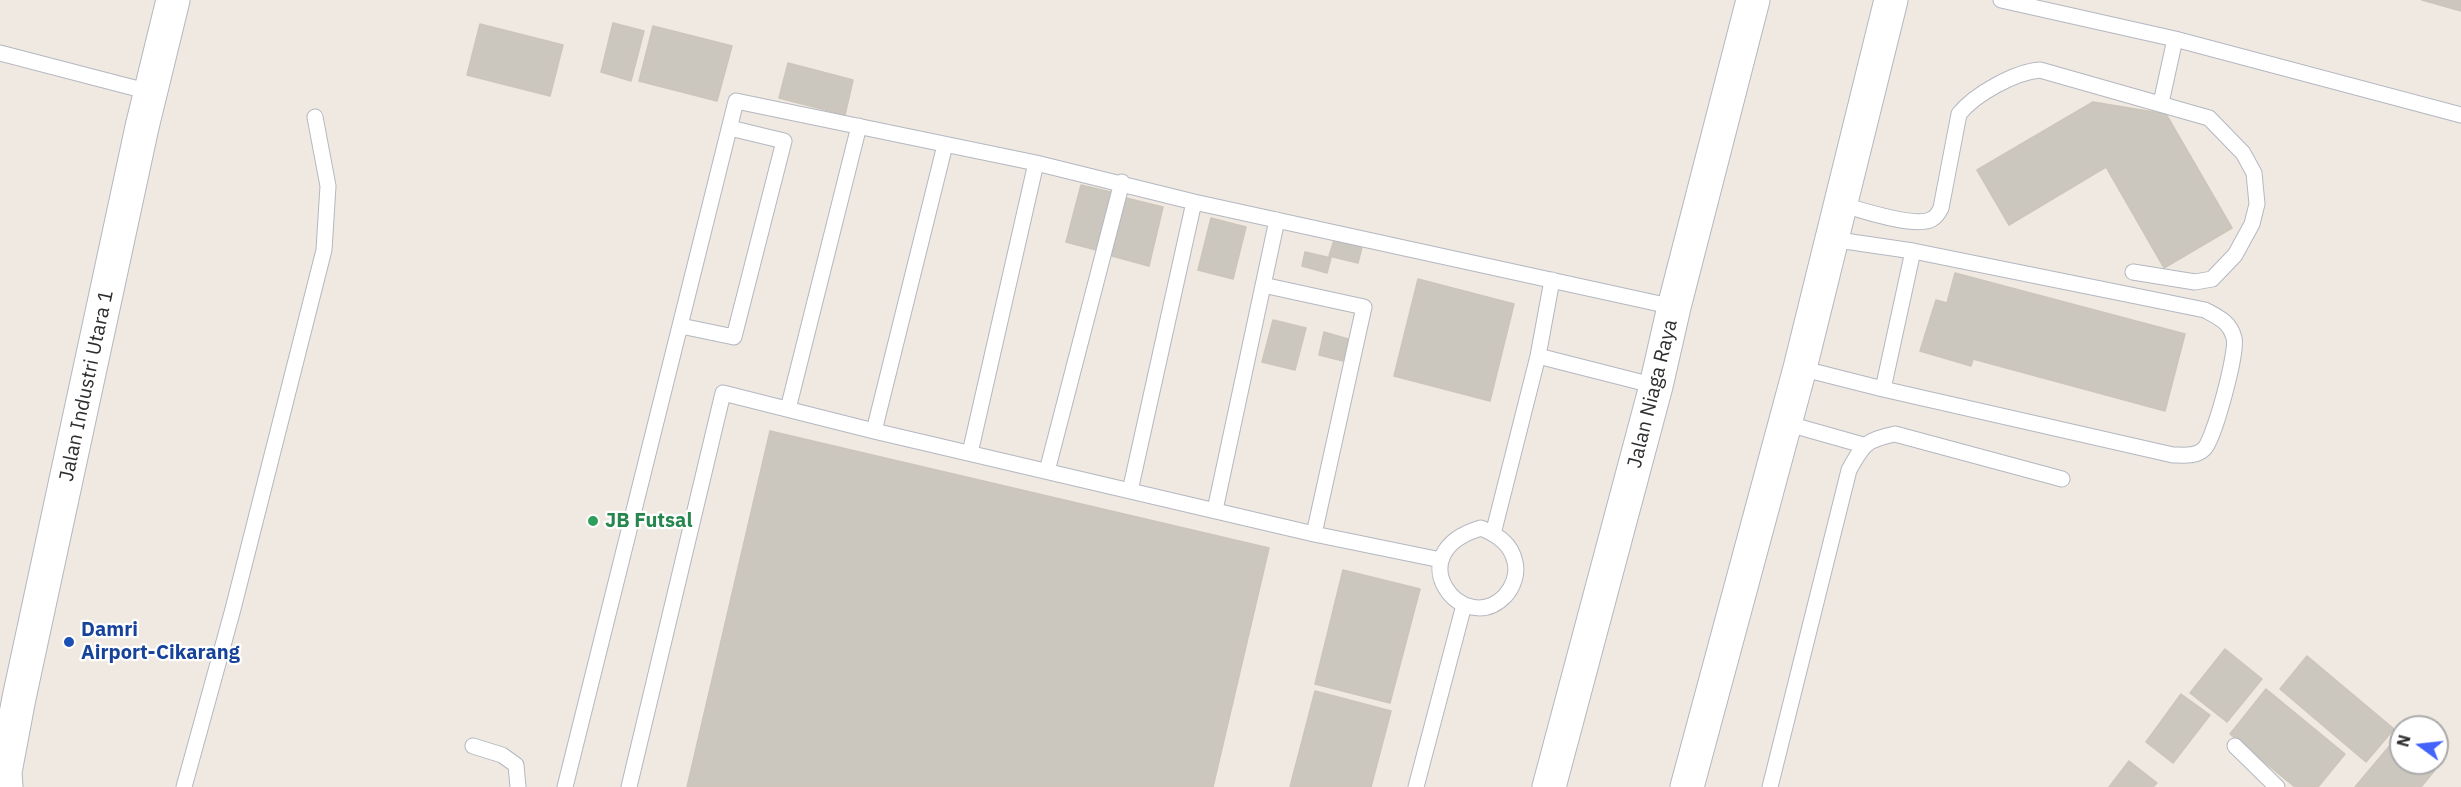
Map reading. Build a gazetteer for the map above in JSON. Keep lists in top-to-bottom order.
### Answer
{
  "streets": {
    "main road": ["Jalan Industri Utara 1", "Jalan Niaga Raya"]
  },
  "places": ["JB Futsal", "Damri Airport-Cikarang"],
  "north": "left"
}
